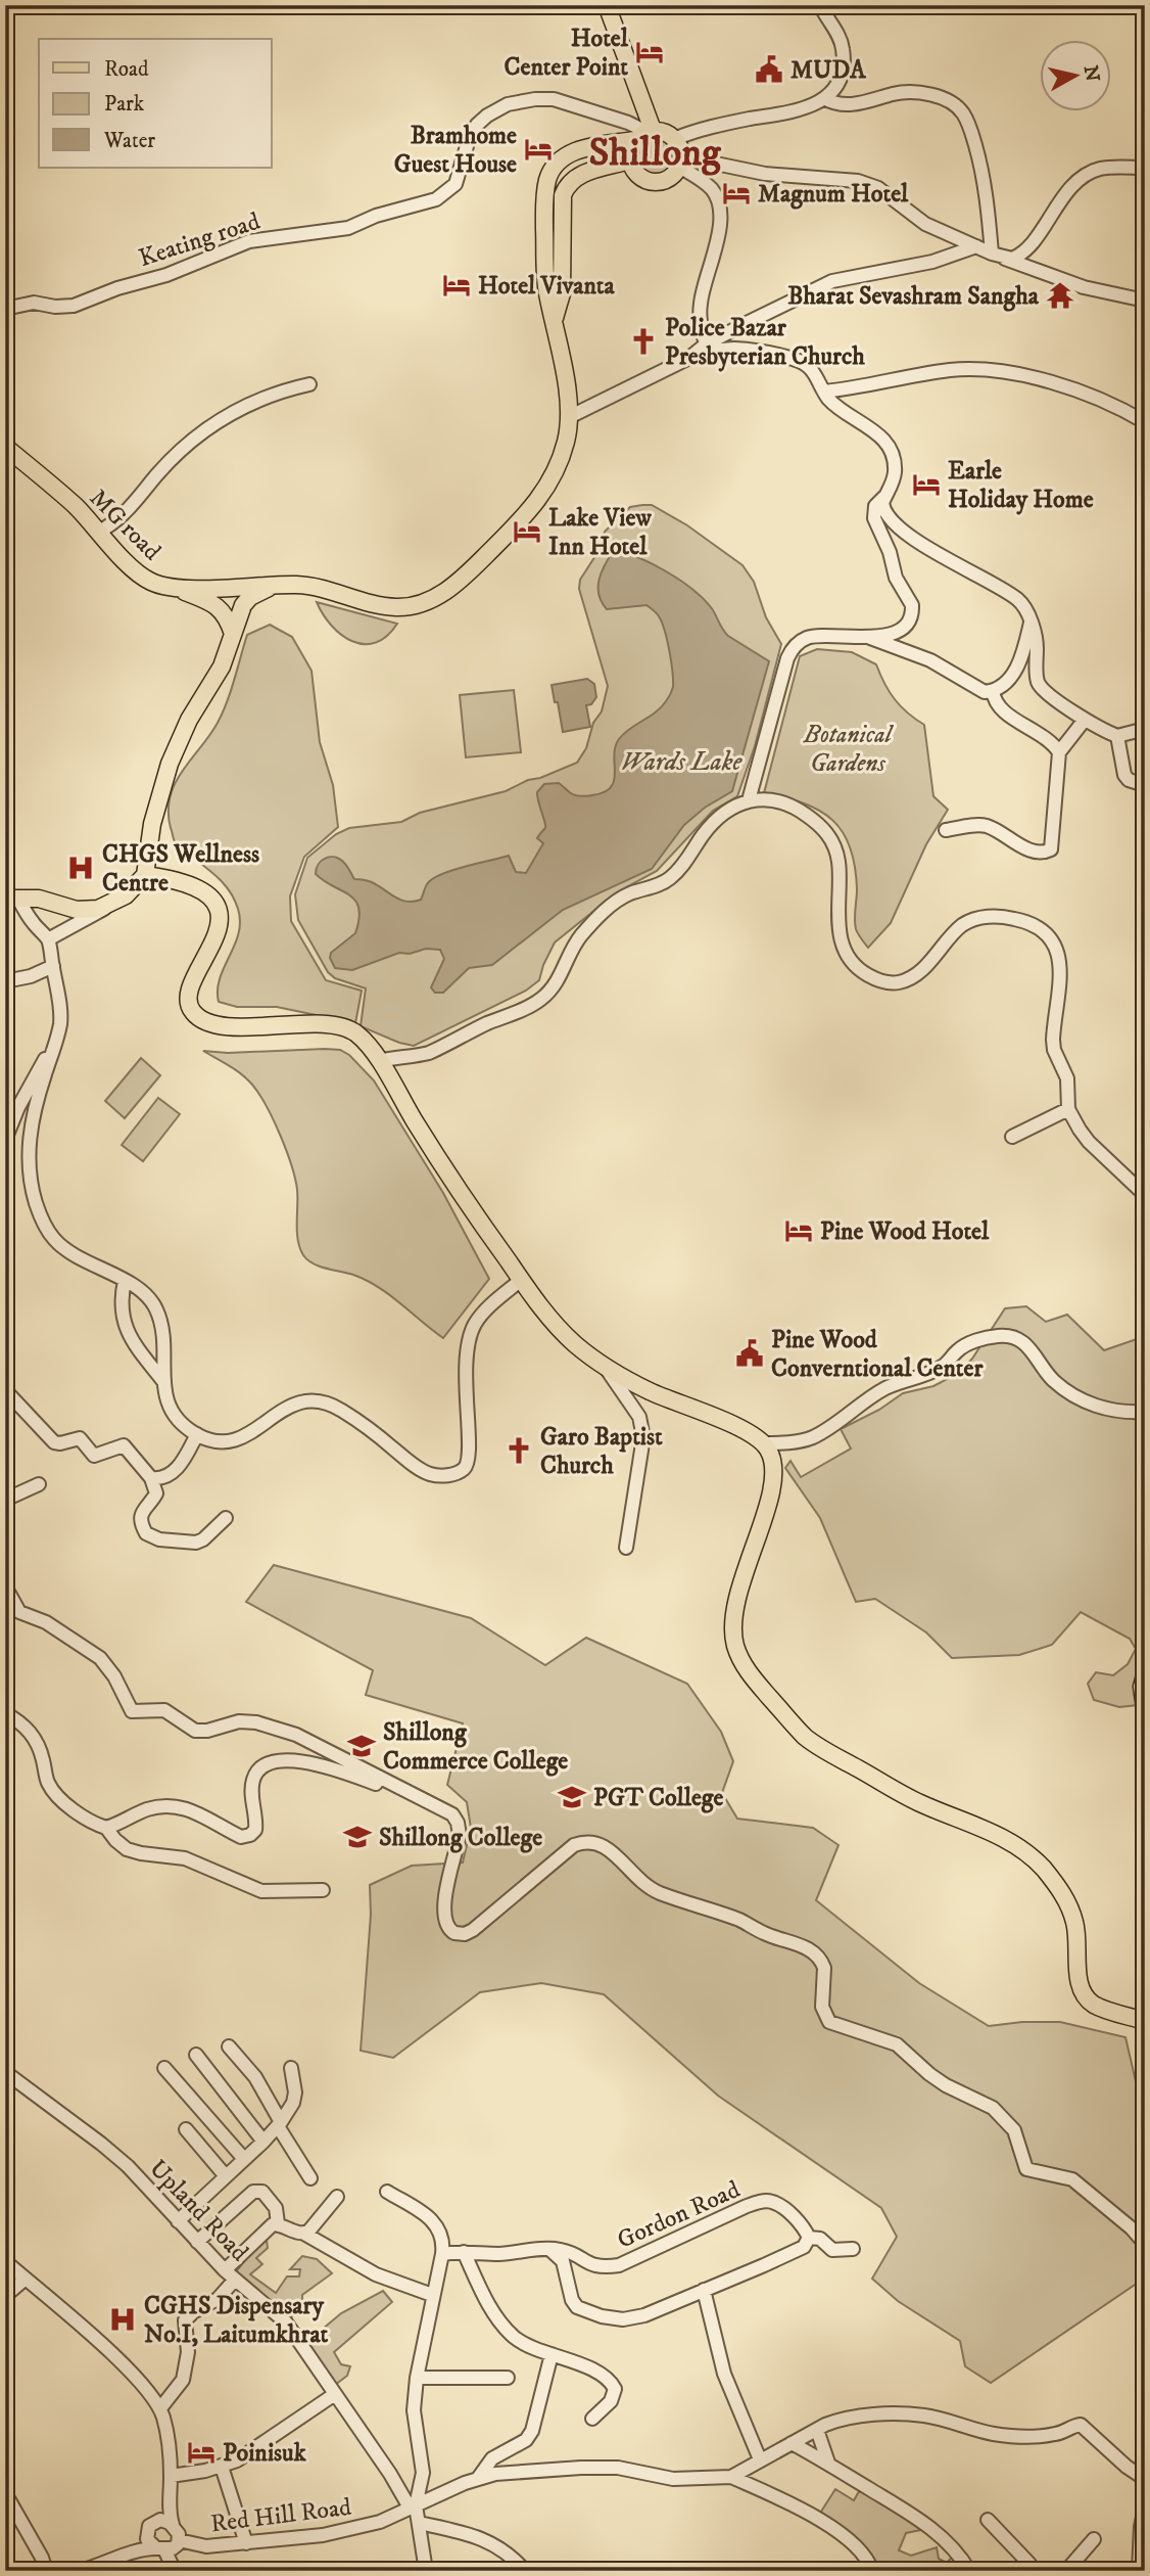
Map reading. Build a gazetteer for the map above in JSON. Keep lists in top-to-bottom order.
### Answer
{
  "streets": {
    "main road": ["MG road"],
    "street": [
      "Keating road",
      "Upland Road",
      "Gordon Road",
      "Red Hill Road"
    ]
  },
  "crossings": [
    ["Keating road", "MG road"],
    ["Upland Road", "Red Hill Road"]
  ],
  "districts": ["Shillong"],
  "water": ["Wards Lake"],
  "parks": ["Botanical Gardens"],
  "places": {
    "hotel": [
      "Hotel Center Point",
      "Bramhome Guest House",
      "Magnum Hotel",
      "Hotel Vivanta",
      "Earle Holiday Home",
      "Lake View Inn Hotel",
      "Pine Wood Hotel",
      "Poinisuk"
    ],
    "public building": ["MUDA", "Pine Wood Converntional Center"],
    "temple": ["Bharat Sevashram Sangha"],
    "church": ["Police Bazar Presbyterian Church", "Garo Baptist Church"],
    "hospital": ["CHGS Wellness Centre", "CGHS Dispensary No.I, Laitumkhrat"],
    "school or university": ["Shillong Commerce College", "PGT College", "Shillong College"]
  },
  "legend": ["Road", "Park", "Water"],
  "north": "right"
}
